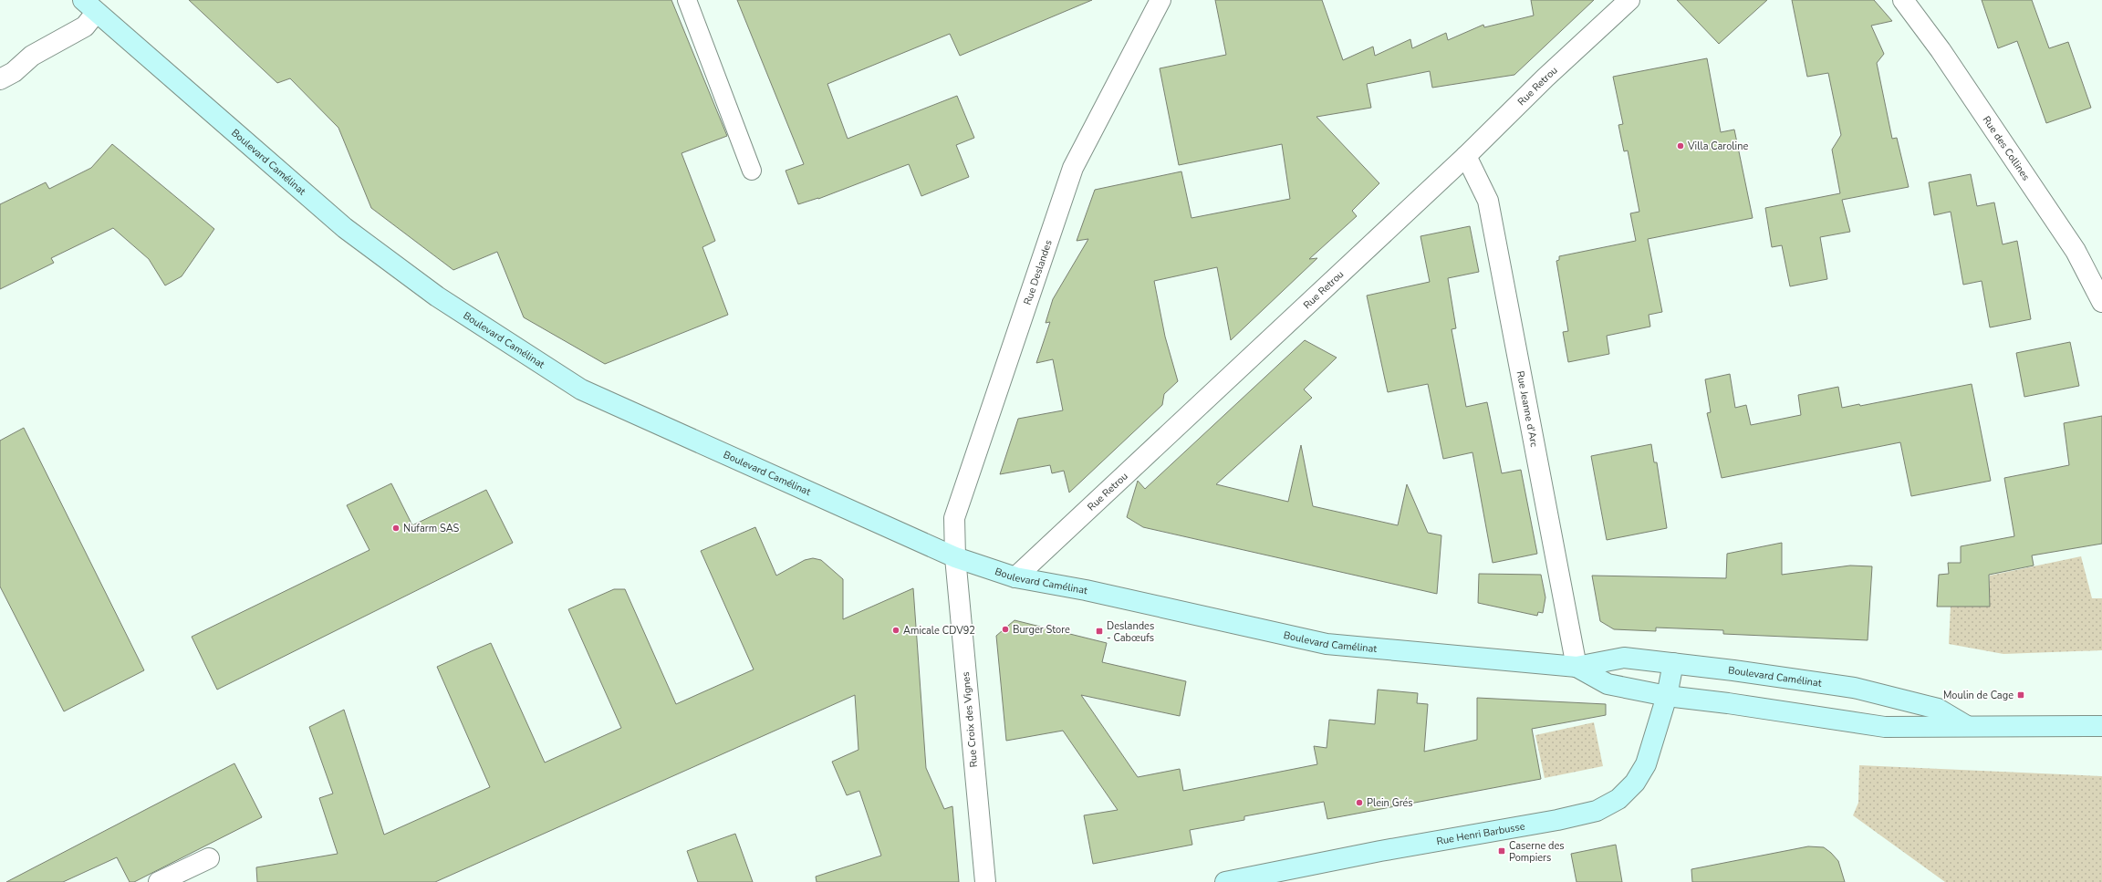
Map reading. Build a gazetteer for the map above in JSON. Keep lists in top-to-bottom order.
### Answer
{
  "streets": {
    "main road": ["Boulevard Camélinat", "Rue Henri Barbusse"],
    "street": [
      "Rue Retrou",
      "Rue des Collines",
      "Rue Deslandes",
      "Rue Jeanne d'Arc",
      "Rue Croix des Vignes"
    ]
  },
  "crossings": [
    ["Rue Retrou", "Boulevard Camélinat"],
    ["Rue Retrou", "Rue Jeanne d'Arc"],
    ["Boulevard Camélinat", "Rue Deslandes"],
    ["Boulevard Camélinat", "Rue Jeanne d'Arc"],
    ["Boulevard Camélinat", "Rue Croix des Vignes"],
    ["Boulevard Camélinat", "Rue Henri Barbusse"],
    ["Rue Deslandes", "Rue Croix des Vignes"]
  ],
  "places": {
    "other": [
      "Villa Caroline",
      "Nufarm SAS",
      "Burger Store",
      "Amicale CDV92",
      "Plein Grés"
    ],
    "transit": ["Deslandes - Cabœufs", "Moulin de Cage", "Caserne des Pompiers"]
  }
}
